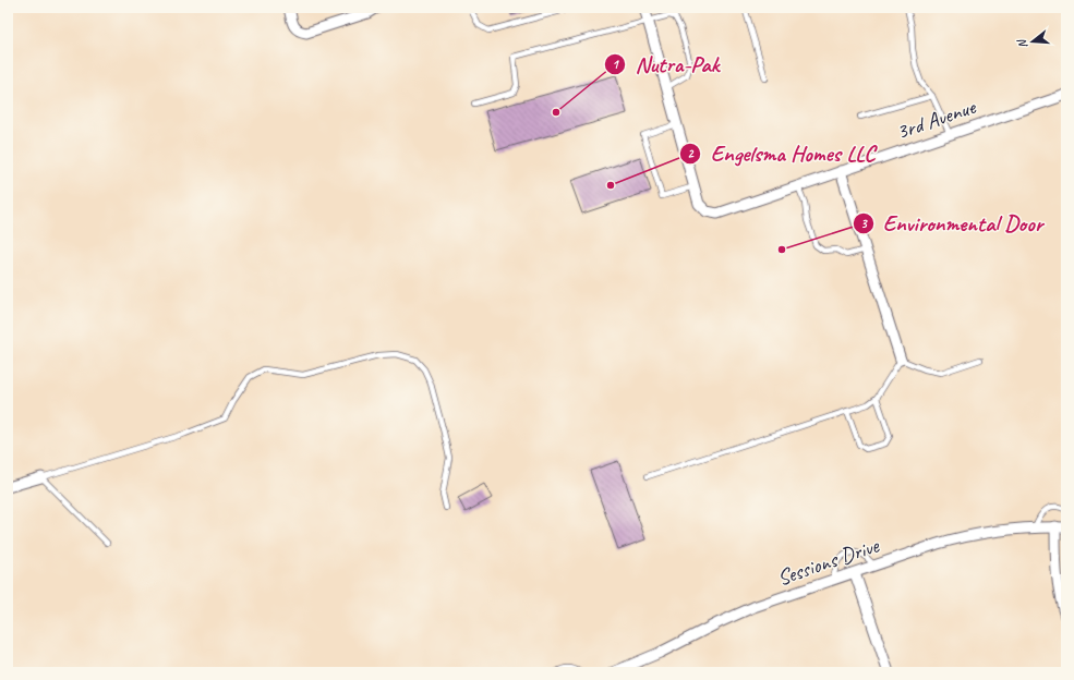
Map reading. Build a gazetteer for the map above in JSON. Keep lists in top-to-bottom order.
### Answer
{
  "streets": {
    "street": ["3rd Avenue", "Sessions Drive"]
  },
  "places": ["Nutra-Pak", "Engelsma Homes LLC", "Environmental Door"],
  "north": "left"
}
